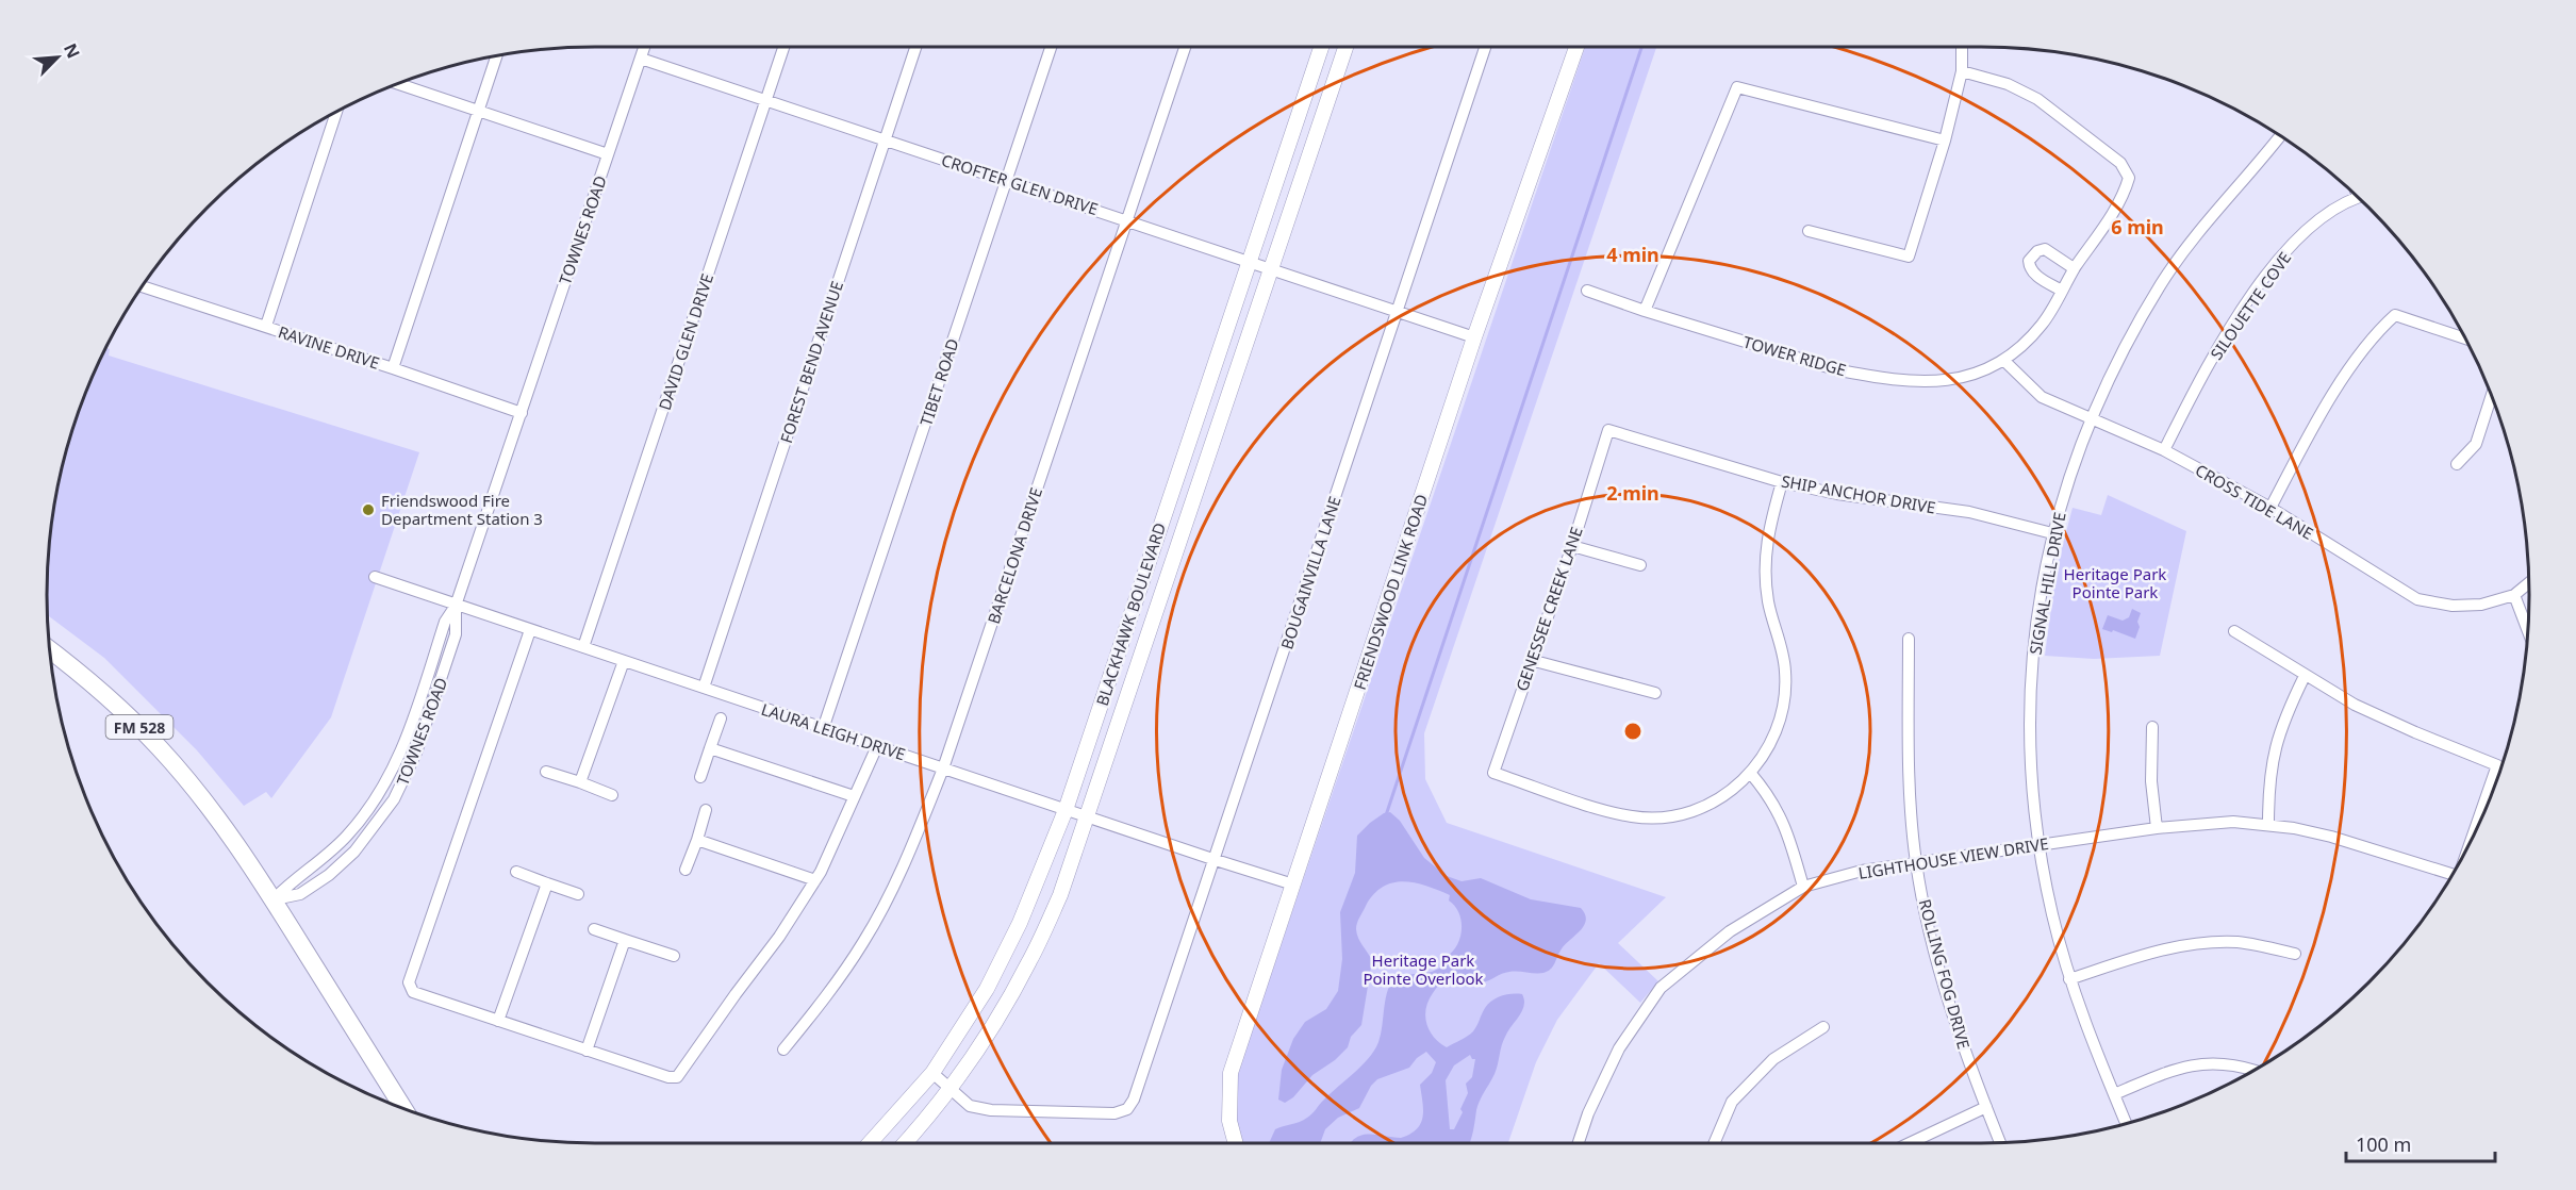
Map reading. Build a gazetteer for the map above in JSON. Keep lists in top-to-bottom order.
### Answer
{
  "streets": {
    "main road": ["FRIENDSWOOD LINK ROAD", "BLACKHAWK BOULEVARD", "FM 528"],
    "street": [
      "CROFTER GLEN DRIVE",
      "TOWNES ROAD",
      "SILOUETTE COVE",
      "DAVID GLEN DRIVE",
      "RAVINE DRIVE",
      "TOWER RIDGE",
      "FOREST BEND AVENUE",
      "TIBET ROAD",
      "SHIP ANCHOR DRIVE",
      "CROSS TIDE LANE",
      "BARCELONA DRIVE",
      "BOUGAINVILLA LANE",
      "SIGNAL HILL DRIVE",
      "GENESSEE CREEK LANE",
      "LAURA LEIGH DRIVE",
      "LIGHTHOUSE VIEW DRIVE",
      "ROLLING FOG DRIVE"
    ]
  },
  "crossings": [
    ["CROFTER GLEN DRIVE", "TOWNES ROAD"],
    ["CROFTER GLEN DRIVE", "DAVID GLEN DRIVE"],
    ["CROFTER GLEN DRIVE", "FOREST BEND AVENUE"],
    ["CROFTER GLEN DRIVE", "TIBET ROAD"],
    ["CROFTER GLEN DRIVE", "BARCELONA DRIVE"],
    ["CROFTER GLEN DRIVE", "BOUGAINVILLA LANE"],
    ["CROFTER GLEN DRIVE", "FRIENDSWOOD LINK ROAD"],
    ["CROFTER GLEN DRIVE", "BLACKHAWK BOULEVARD"],
    ["TOWNES ROAD", "RAVINE DRIVE"],
    ["TOWNES ROAD", "FM 528"],
    ["TOWNES ROAD", "LAURA LEIGH DRIVE"],
    ["SILOUETTE COVE", "CROSS TIDE LANE"],
    ["DAVID GLEN DRIVE", "LAURA LEIGH DRIVE"],
    ["TOWER RIDGE", "CROSS TIDE LANE"],
    ["FOREST BEND AVENUE", "LAURA LEIGH DRIVE"],
    ["TIBET ROAD", "LAURA LEIGH DRIVE"],
    ["SHIP ANCHOR DRIVE", "SIGNAL HILL DRIVE"],
    ["SHIP ANCHOR DRIVE", "GENESSEE CREEK LANE"],
    ["CROSS TIDE LANE", "SIGNAL HILL DRIVE"],
    ["BARCELONA DRIVE", "LAURA LEIGH DRIVE"],
    ["BOUGAINVILLA LANE", "BLACKHAWK BOULEVARD"],
    ["BOUGAINVILLA LANE", "LAURA LEIGH DRIVE"],
    ["SIGNAL HILL DRIVE", "LIGHTHOUSE VIEW DRIVE"],
    ["FRIENDSWOOD LINK ROAD", "LAURA LEIGH DRIVE"],
    ["BLACKHAWK BOULEVARD", "LAURA LEIGH DRIVE"],
    ["LIGHTHOUSE VIEW DRIVE", "ROLLING FOG DRIVE"]
  ],
  "parks": ["Heritage Park Pointe Park", "Heritage Park Pointe Overlook"],
  "places": ["Friendswood Fire Department Station 3"],
  "scale_bar": "100 m",
  "north": "top right",
  "rings": ["6 min", "4 min", "2 min"]
}
